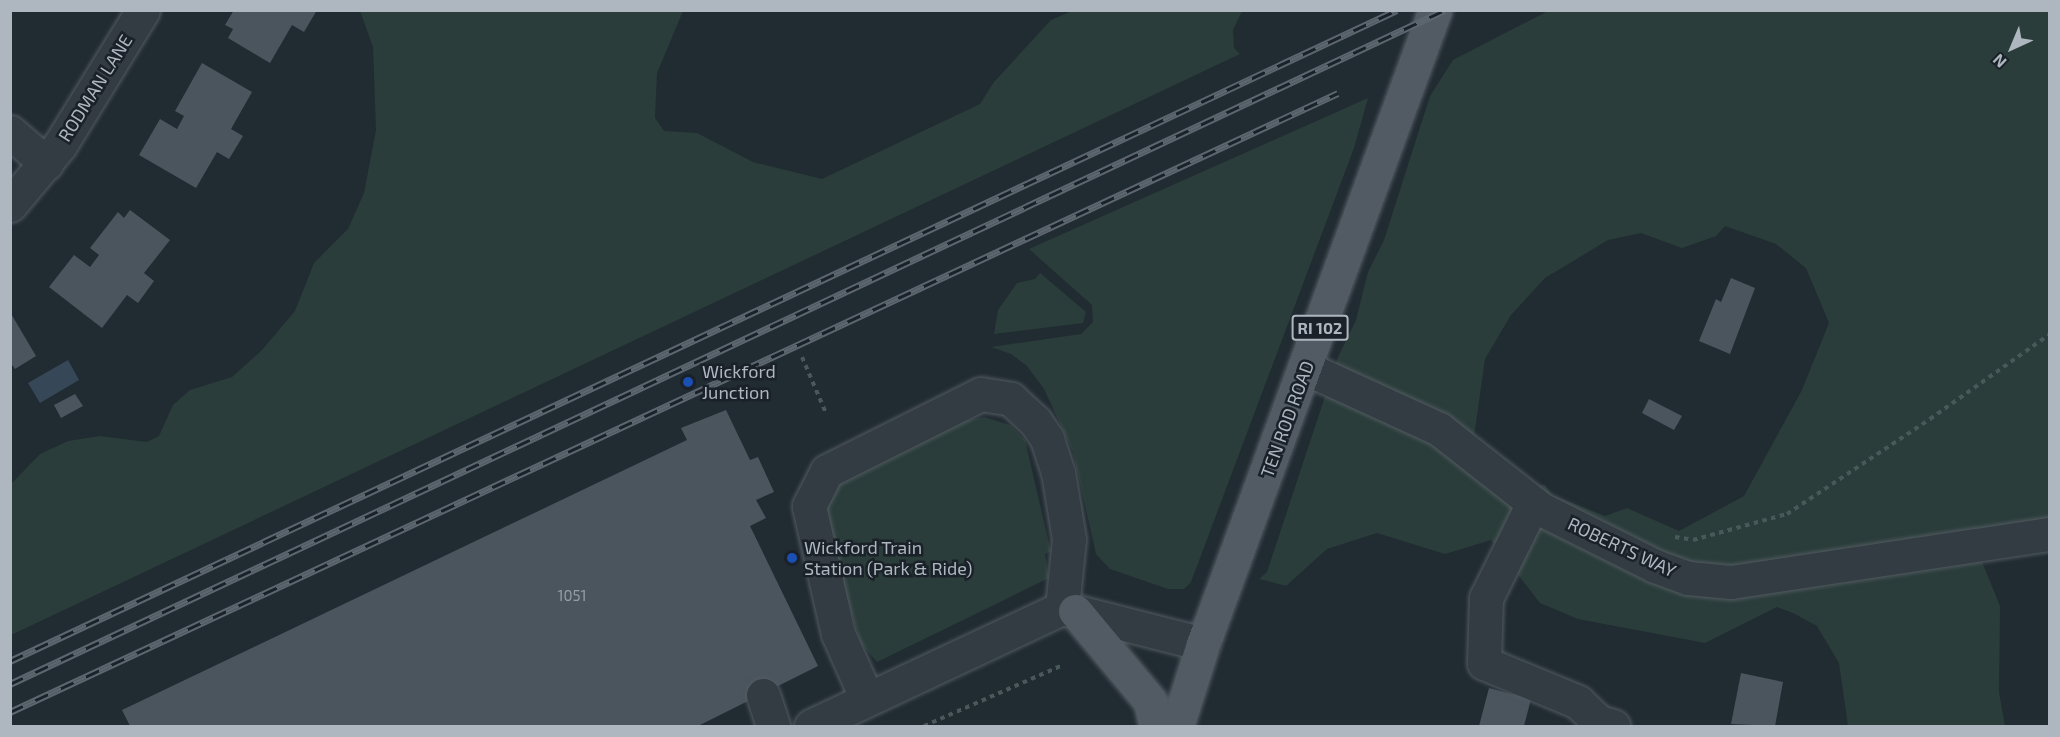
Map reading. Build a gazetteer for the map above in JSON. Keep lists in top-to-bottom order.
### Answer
{
  "streets": {
    "main road": ["RI 102", "TEN ROD ROAD"],
    "street": ["RODMAN LANE", "ROBERTS WAY"]
  },
  "crossings": [
    ["TEN ROD ROAD", "ROBERTS WAY"]
  ],
  "places": ["Wickford Junction", "Wickford Train Station (Park & Ride)"],
  "house_numbers": ["1051"],
  "north": "bottom left"
}
